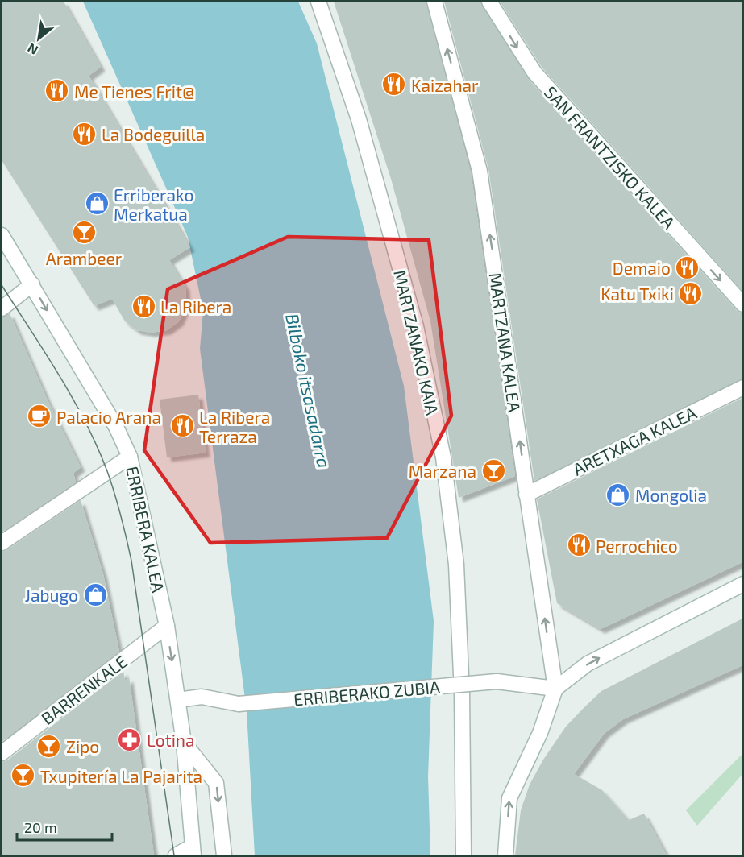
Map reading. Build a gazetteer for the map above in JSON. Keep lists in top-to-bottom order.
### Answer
{
  "streets": {
    "street": [
      "SAN FRANTZISKO KALEA",
      "MARTZANAKO KAIA",
      "MARTZANA KALEA",
      "ARETXAGA KALEA",
      "ERRIBERA KALEA",
      "BARRENKALE",
      "ERRIBERAKO ZUBIA"
    ]
  },
  "crossings": [
    ["MARTZANA KALEA", "ARETXAGA KALEA"],
    ["MARTZANA KALEA", "ERRIBERAKO ZUBIA"],
    ["ERRIBERA KALEA", "BARRENKALE"],
    ["ERRIBERA KALEA", "ERRIBERAKO ZUBIA"]
  ],
  "one_way": ["SAN FRANTZISKO KALEA", "MARTZANA KALEA", "ERRIBERA KALEA"],
  "water": ["Bilboko itsasadarra"],
  "places": {
    "restaurant": [
      "Kaizahar",
      "Me Tienes Frit@",
      "La Bodeguilla",
      "Demaio",
      "Katu Txiki",
      "La Ribera",
      "La Ribera Terraza",
      "Perrochico"
    ],
    "shop": ["Erriberako Merkatua", "Mongolia", "Jabugo"],
    "bar": [
      "Arambeer",
      "Marzana",
      "Zipo",
      "Txupitería La Pajarita"
    ],
    "cafe": ["Palacio Arana"],
    "pharmacy": ["Lotina"]
  },
  "scale_bar": "20 m",
  "north": "bottom left"
}
